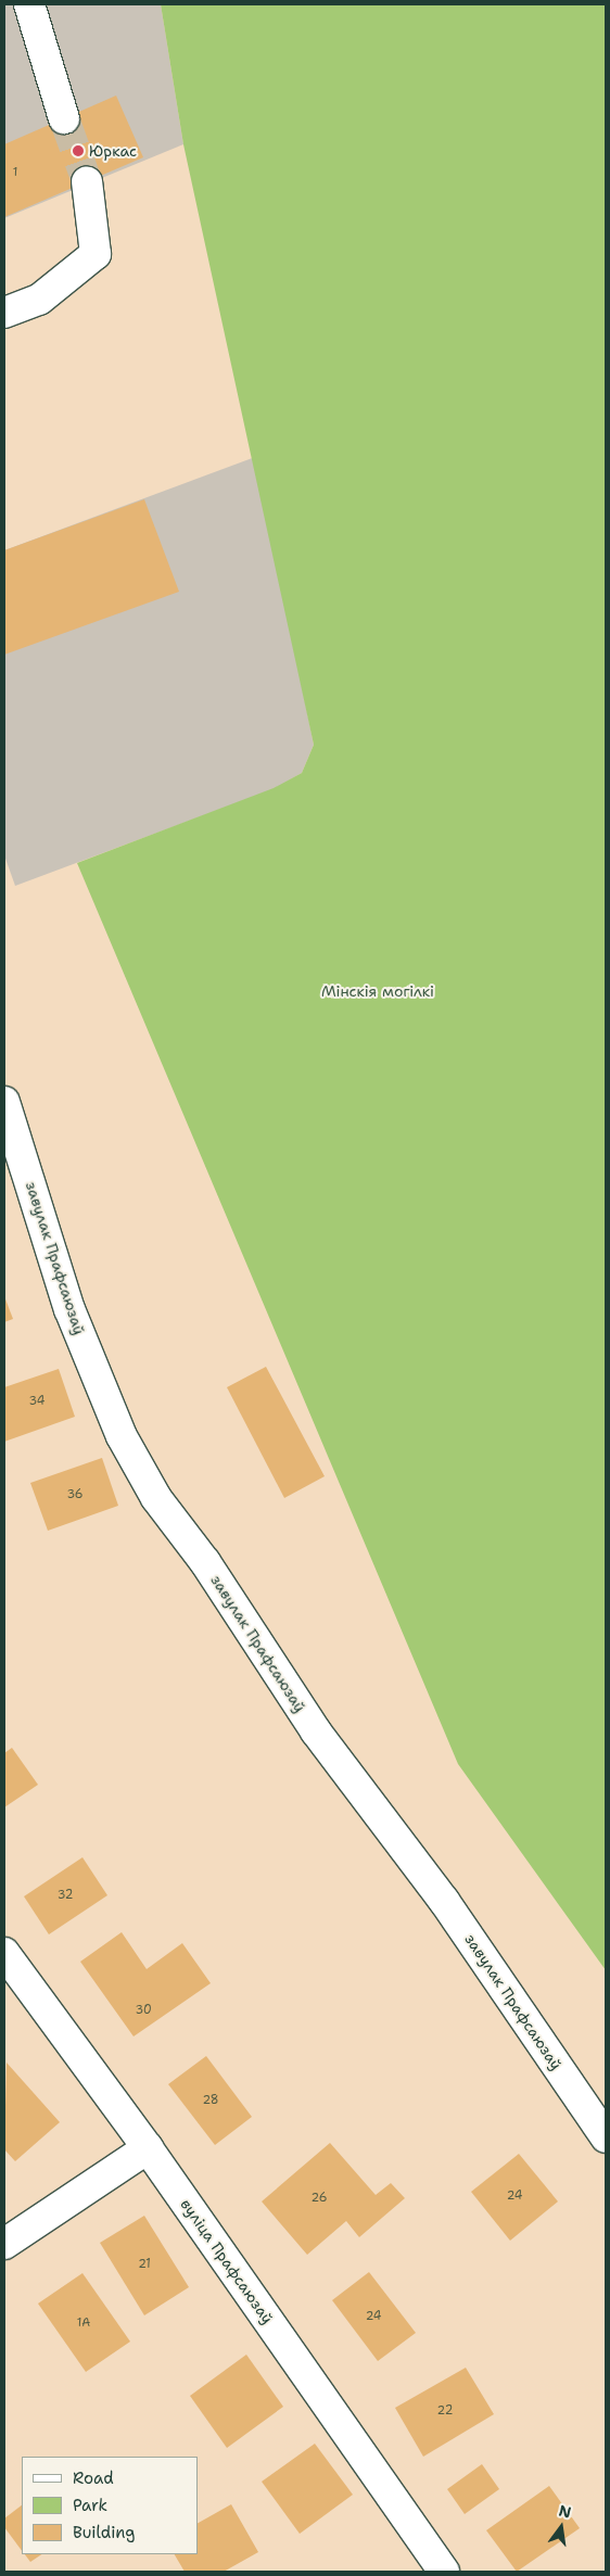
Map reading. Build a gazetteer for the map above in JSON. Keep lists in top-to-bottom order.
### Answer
{
  "streets": {
    "street": ["завулак Прафсаюзаў", "вуліца Прафсаюзаў"]
  },
  "parks": ["Мінскія могілкі"],
  "places": ["Юркас"],
  "house_numbers": [
    "1",
    "34",
    "36",
    "32",
    "30",
    "28",
    "24",
    "26",
    "21",
    "24",
    "1А",
    "22"
  ],
  "legend": ["Road", "Park", "Building"],
  "north": "top"
}
